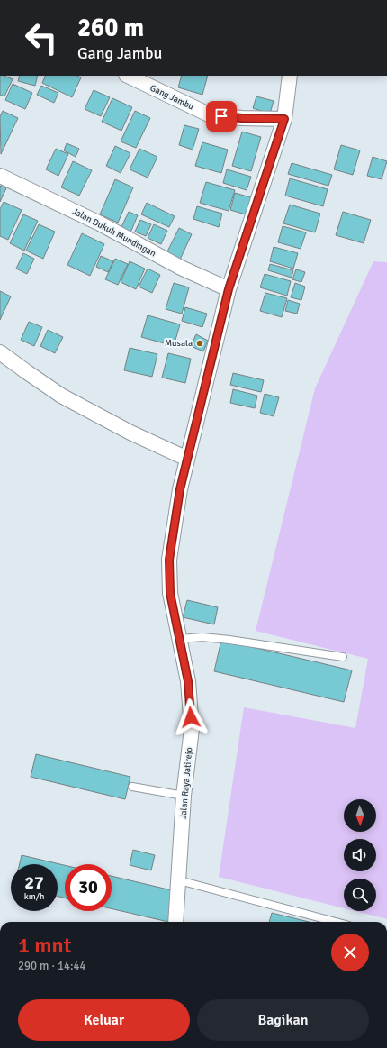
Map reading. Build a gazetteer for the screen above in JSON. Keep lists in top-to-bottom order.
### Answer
{
  "streets": {
    "street": ["Gang Jambu", "Jalan Dukuh Mundingan", "Jalan Raya Jatirejo"]
  },
  "crossings": [
    ["Gang Jambu", "Jalan Raya Jatirejo"],
    ["Jalan Dukuh Mundingan", "Jalan Raya Jatirejo"]
  ],
  "places": ["Musala"],
  "north": "bottom",
  "page": {
    "turn": ["260 m", "Gang Jambu"],
    "speed": "27 km/h",
    "limit": "30",
    "heading": ["1 mnt", "290 m · 14:44"],
    "buttons": ["Keluar", "Bagikan"]
  }
}
